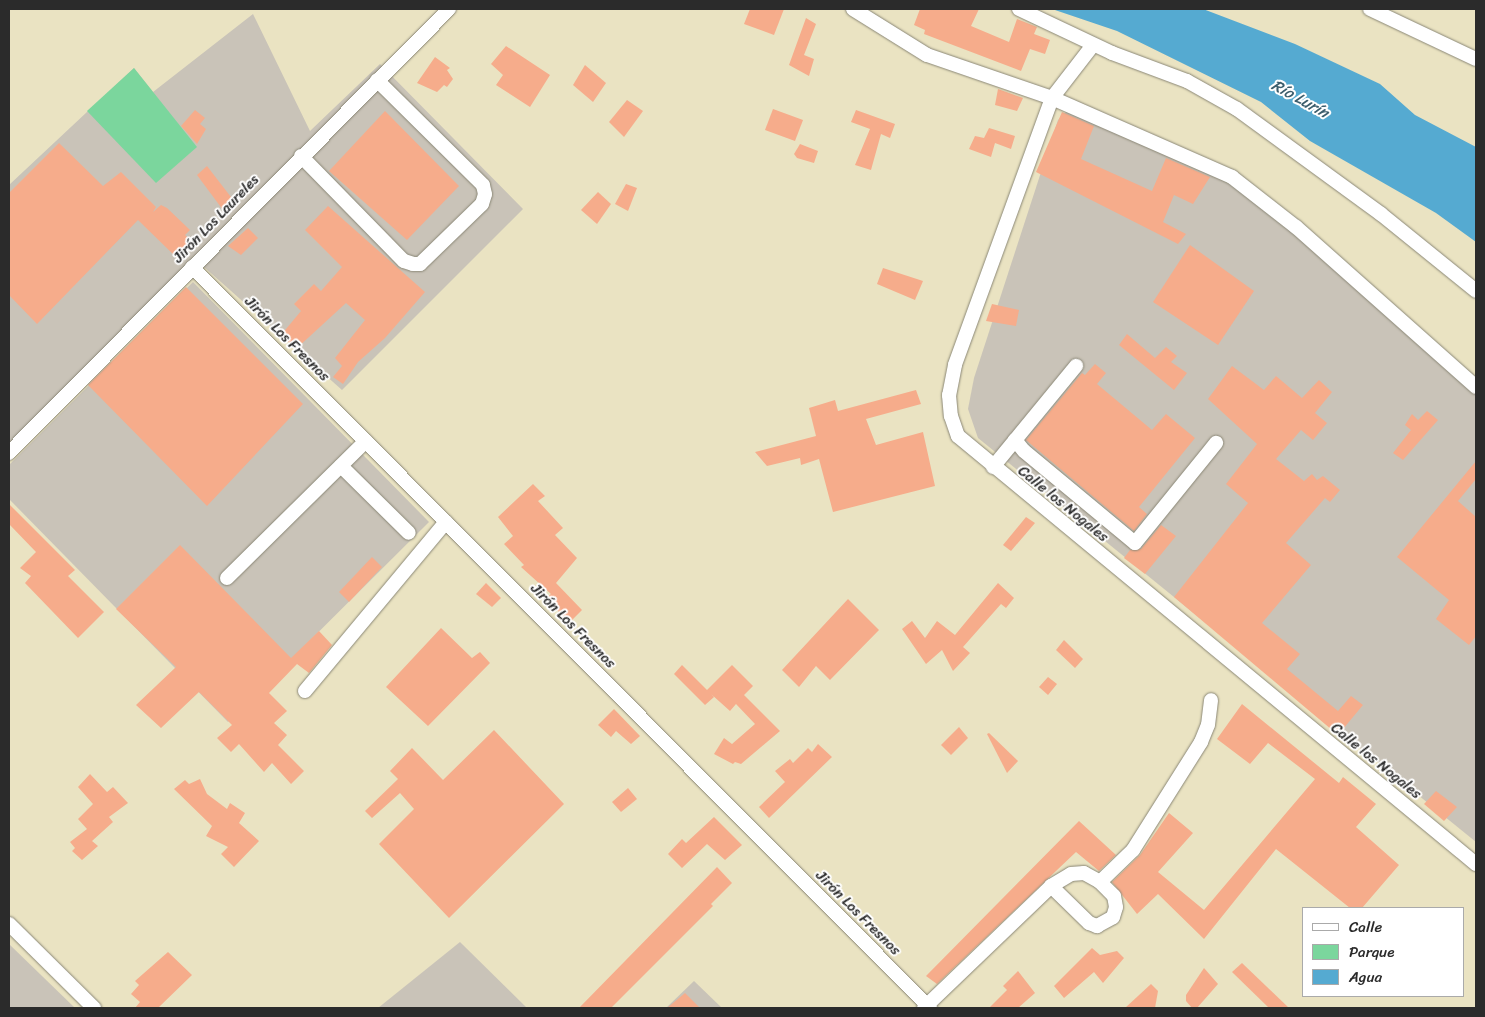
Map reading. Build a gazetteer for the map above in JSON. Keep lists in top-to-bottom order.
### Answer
{
  "streets": {
    "street": ["Jirón Los Laureles", "Jirón Los Fresnos", "Calle los Nogales"]
  },
  "crossings": [
    ["Jirón Los Laureles", "Jirón Los Fresnos"]
  ],
  "water": ["Río Lurín"],
  "legend": ["Calle", "Parque", "Agua"]
}
